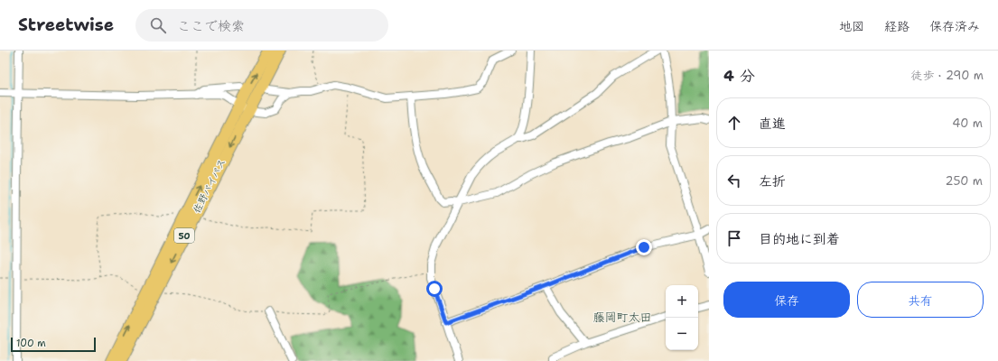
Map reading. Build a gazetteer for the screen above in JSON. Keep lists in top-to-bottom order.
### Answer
{
  "streets": {
    "highway": ["佐野バイパス", "50"]
  },
  "districts": ["藤岡町太田"],
  "scale_bar": "100 m",
  "page": {
    "header": "Streetwise",
    "search": "ここで検索",
    "nav": ["地図", "経路", "保存済み"],
    "heading": ["4 分", "徒歩 · 290 m"],
    "list": [
      ["直進", "40 m"],
      ["左折", "250 m"],
      "目的地に到着"
    ],
    "buttons": ["保存", "共有"],
    "map_buttons": ["+", "−"],
    "scale": "100 m"
  }
}
